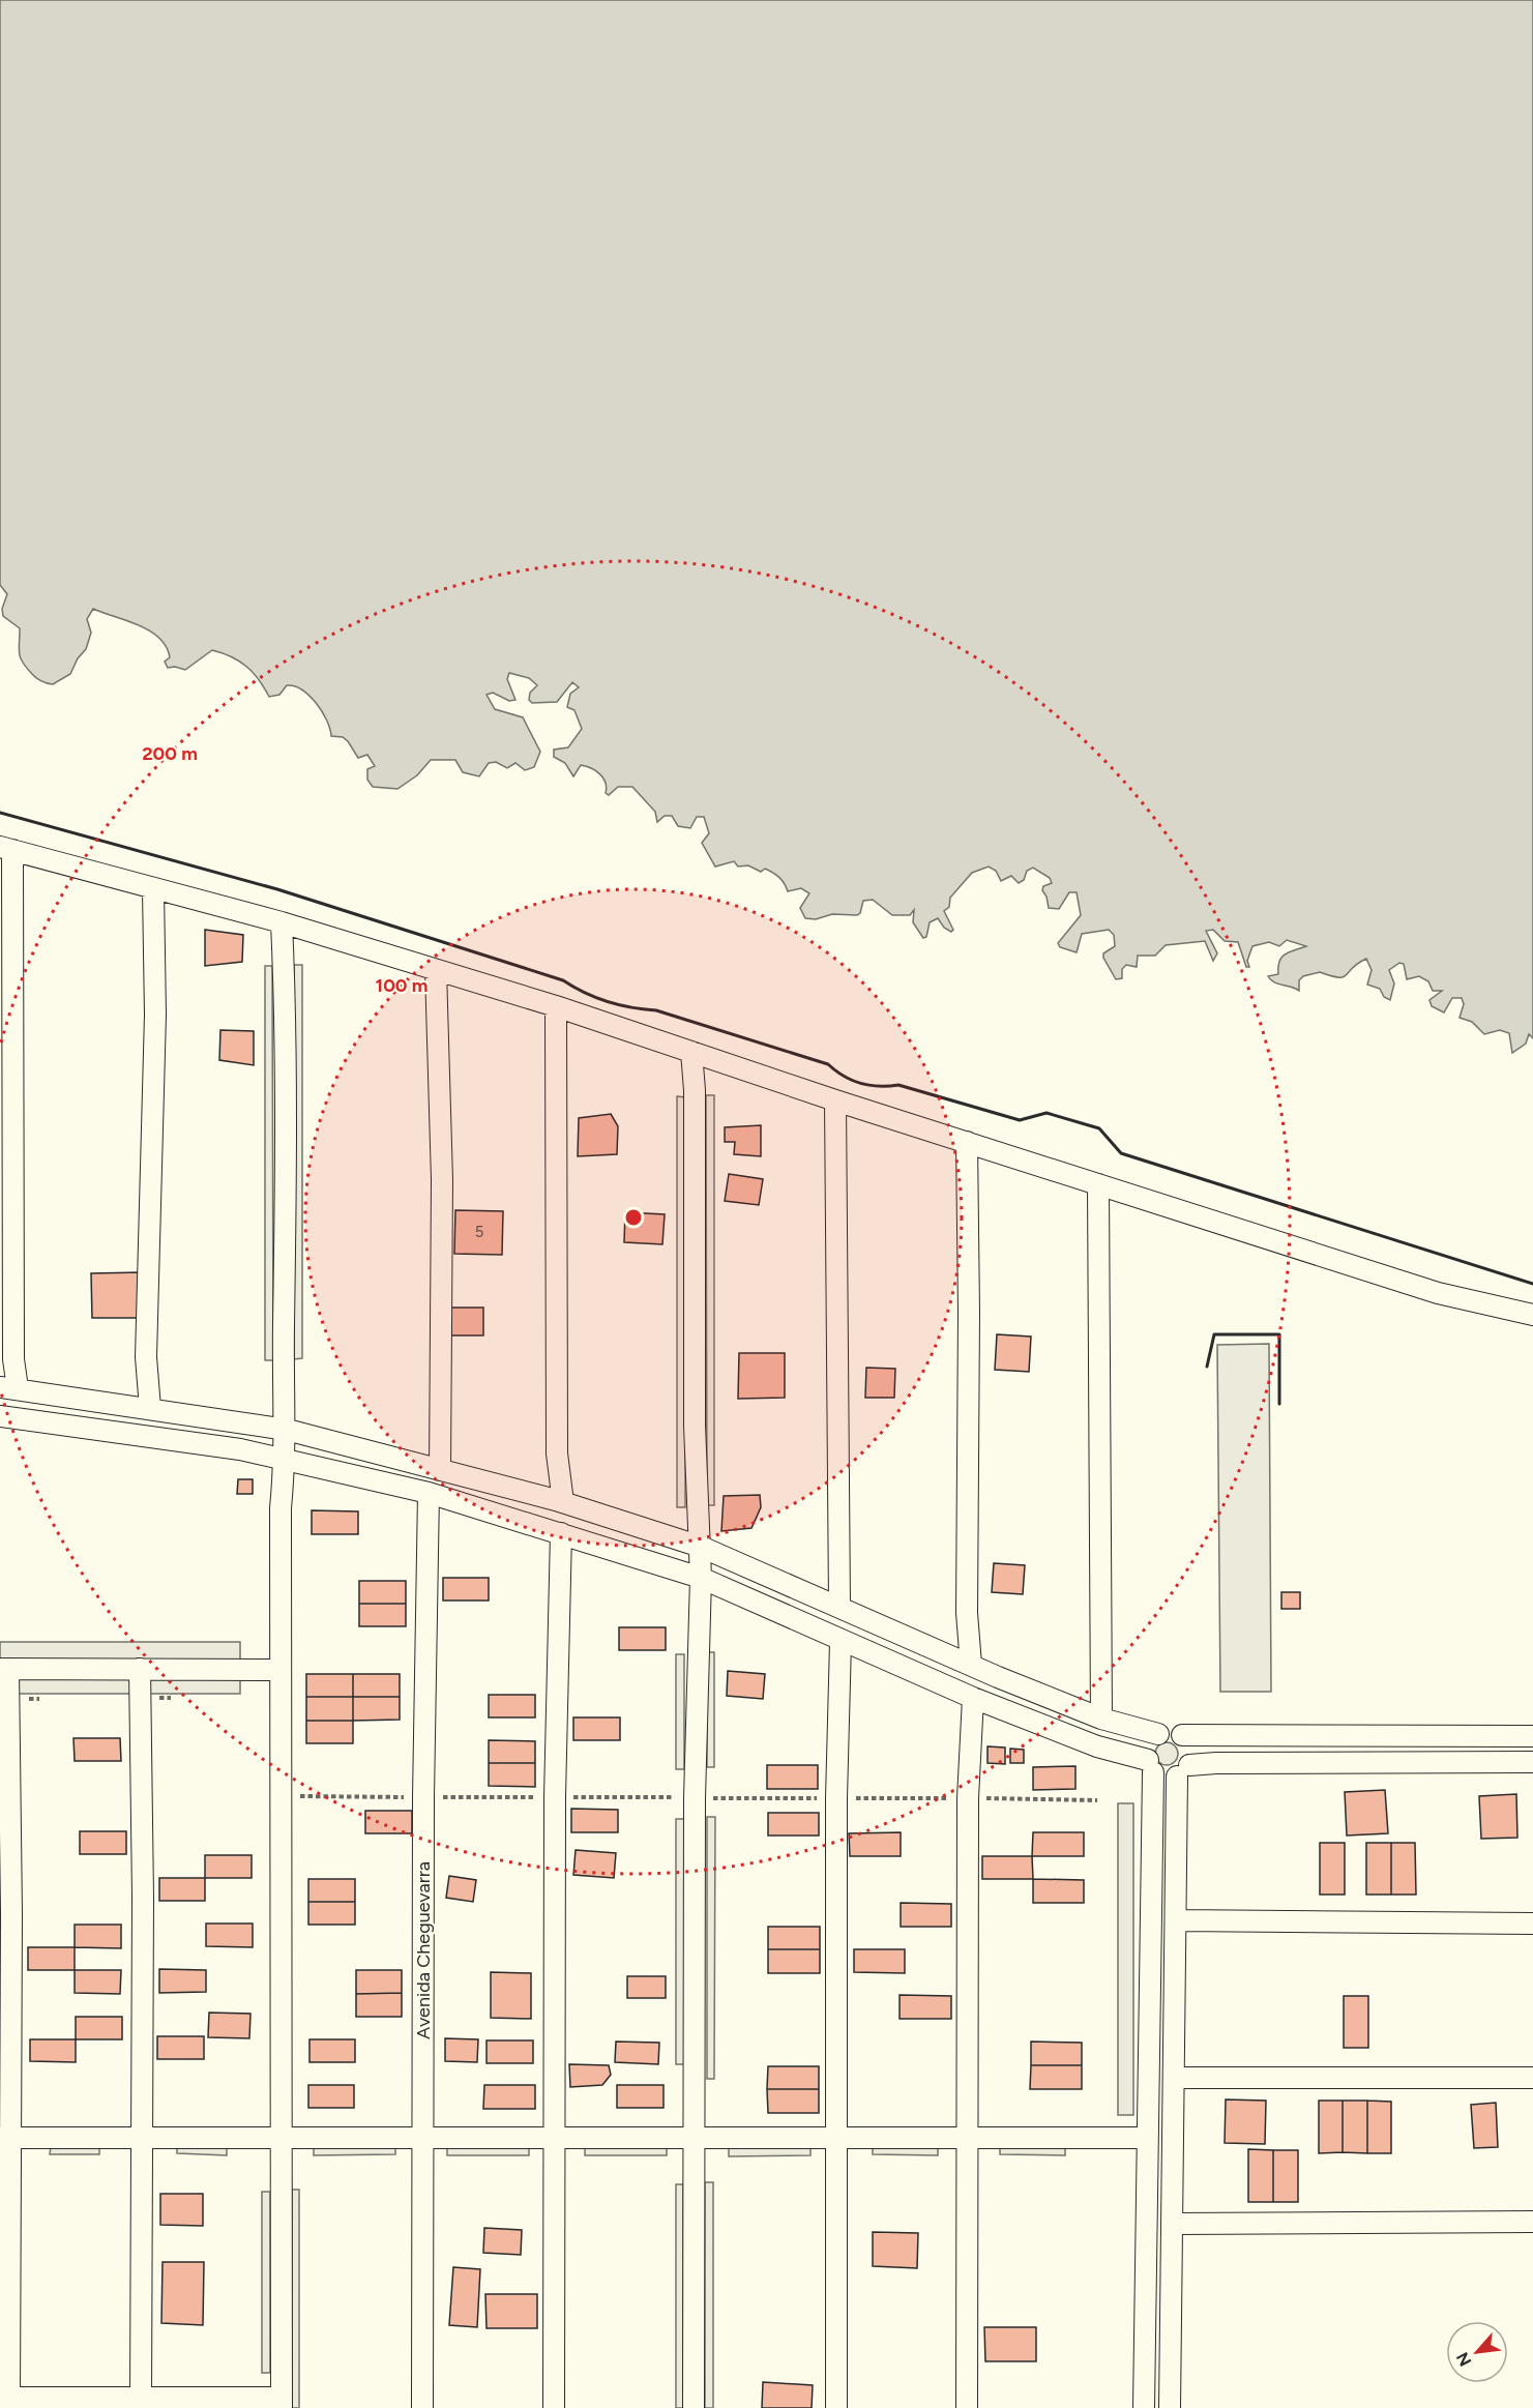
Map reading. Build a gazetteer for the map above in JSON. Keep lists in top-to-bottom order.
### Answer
{
  "streets": {
    "street": ["Avenida Cheguevarra"]
  },
  "house_numbers": ["5"],
  "north": "bottom left",
  "rings": ["200 m", "100 m"]
}
